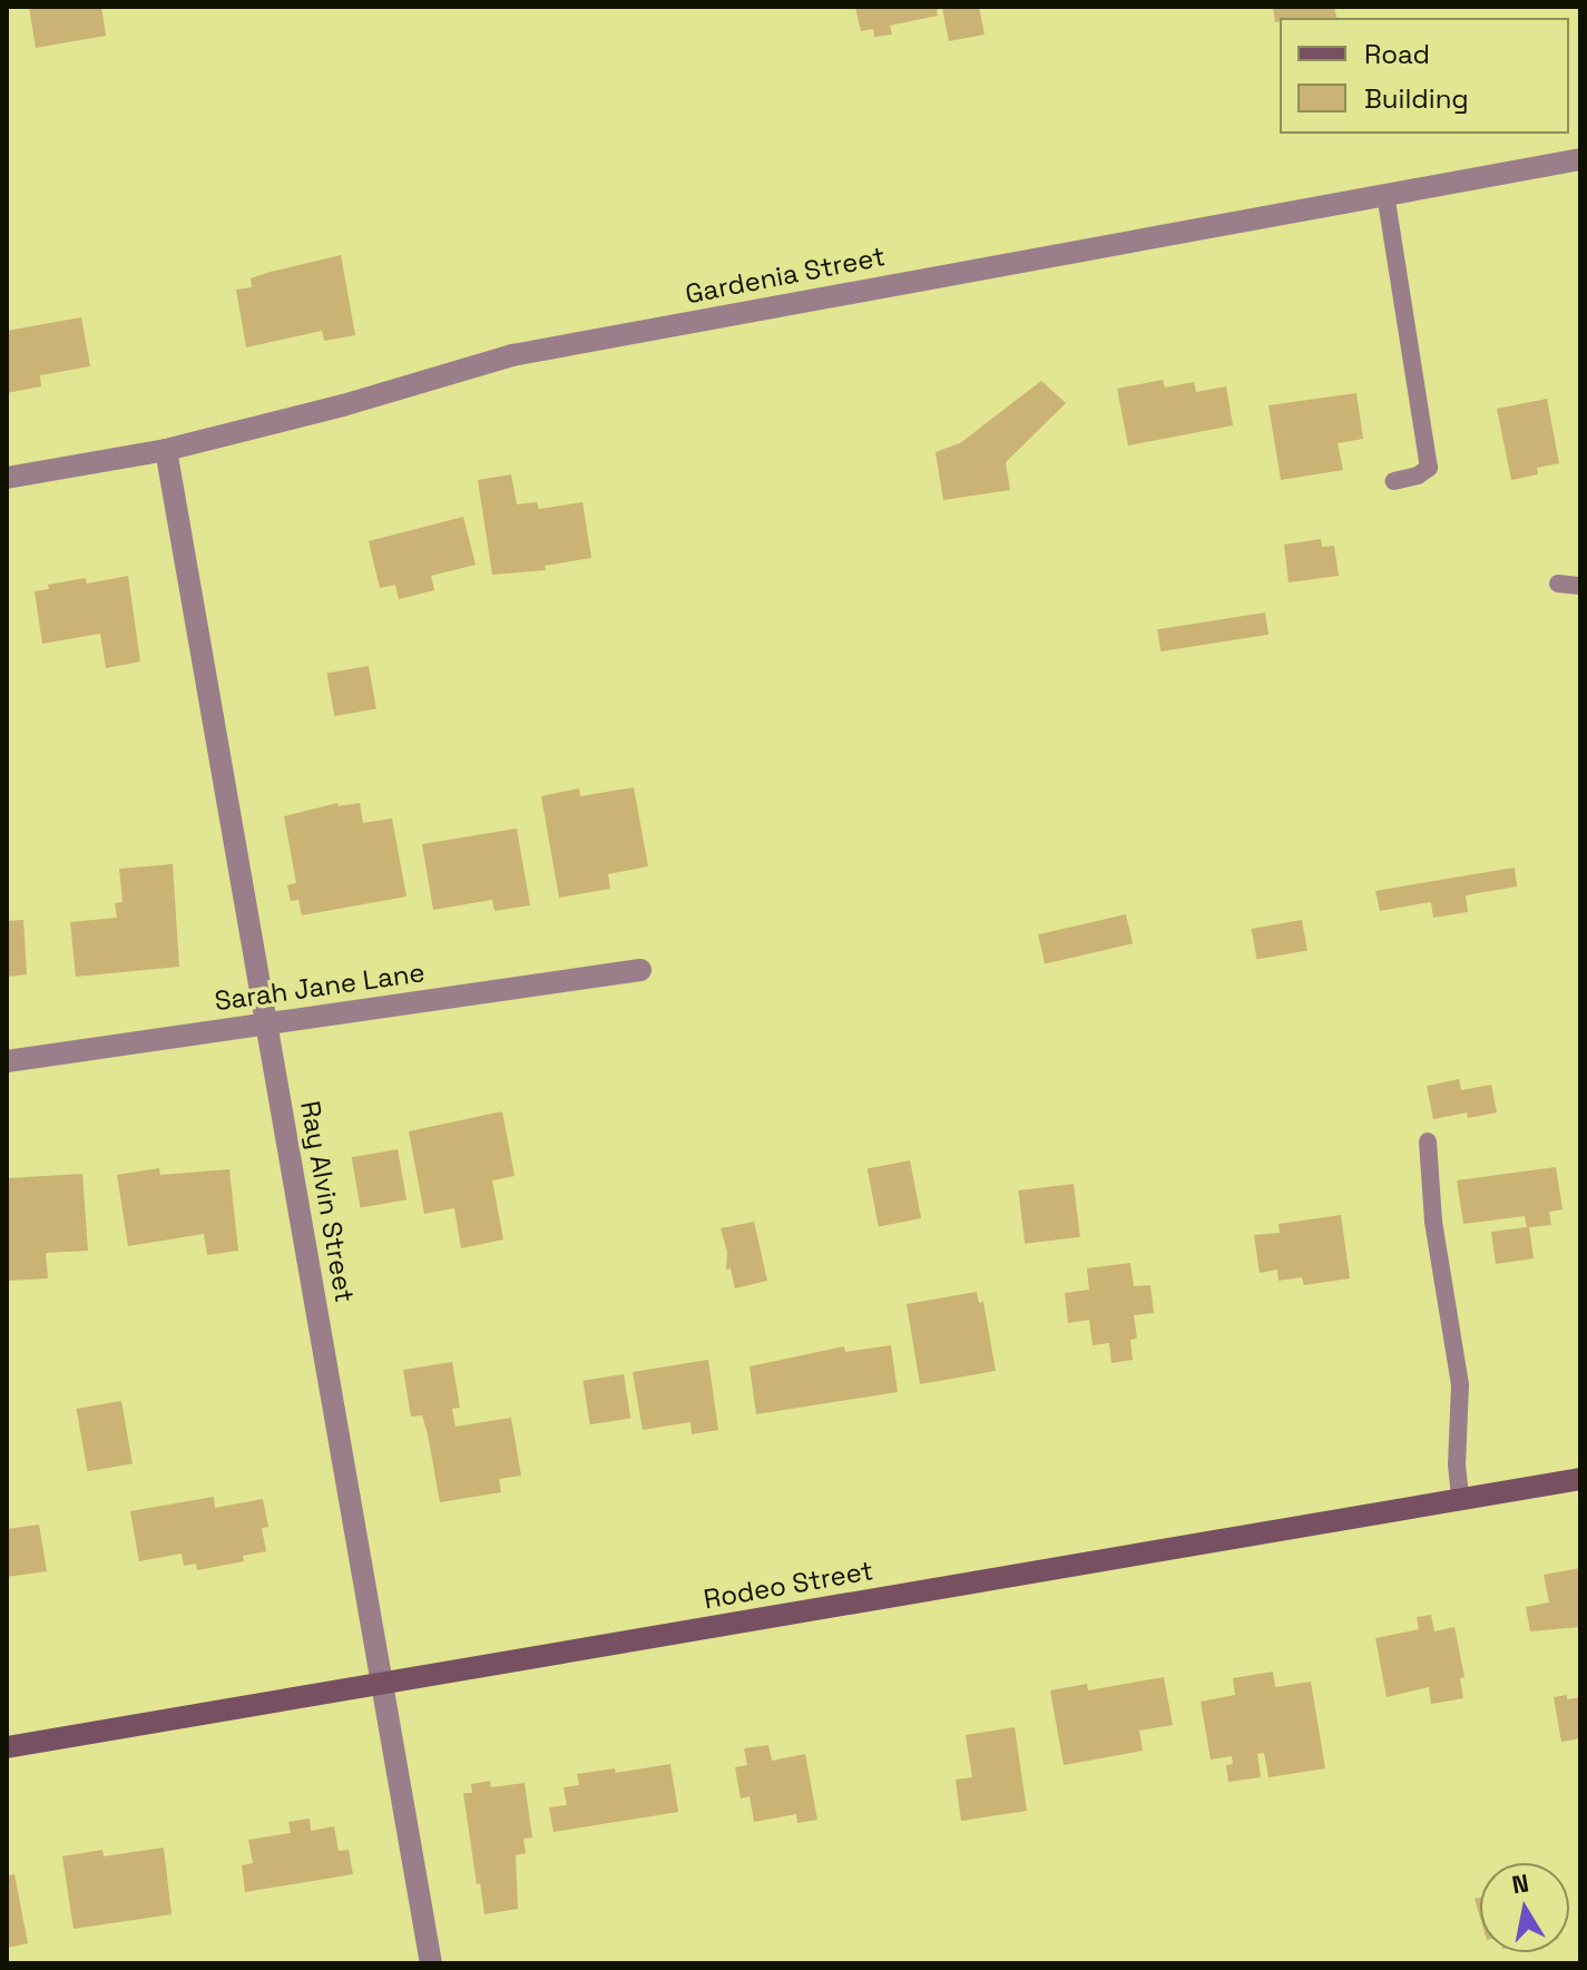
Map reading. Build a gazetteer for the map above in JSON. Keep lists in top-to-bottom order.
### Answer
{
  "streets": {
    "street": [
      "Gardenia Street",
      "Sarah Jane Lane",
      "Ray Alvin Street",
      "Rodeo Street"
    ]
  },
  "crossings": [
    ["Gardenia Street", "Ray Alvin Street"],
    ["Sarah Jane Lane", "Ray Alvin Street"],
    ["Ray Alvin Street", "Rodeo Street"]
  ],
  "legend": ["Road", "Building"],
  "north": "top"
}
